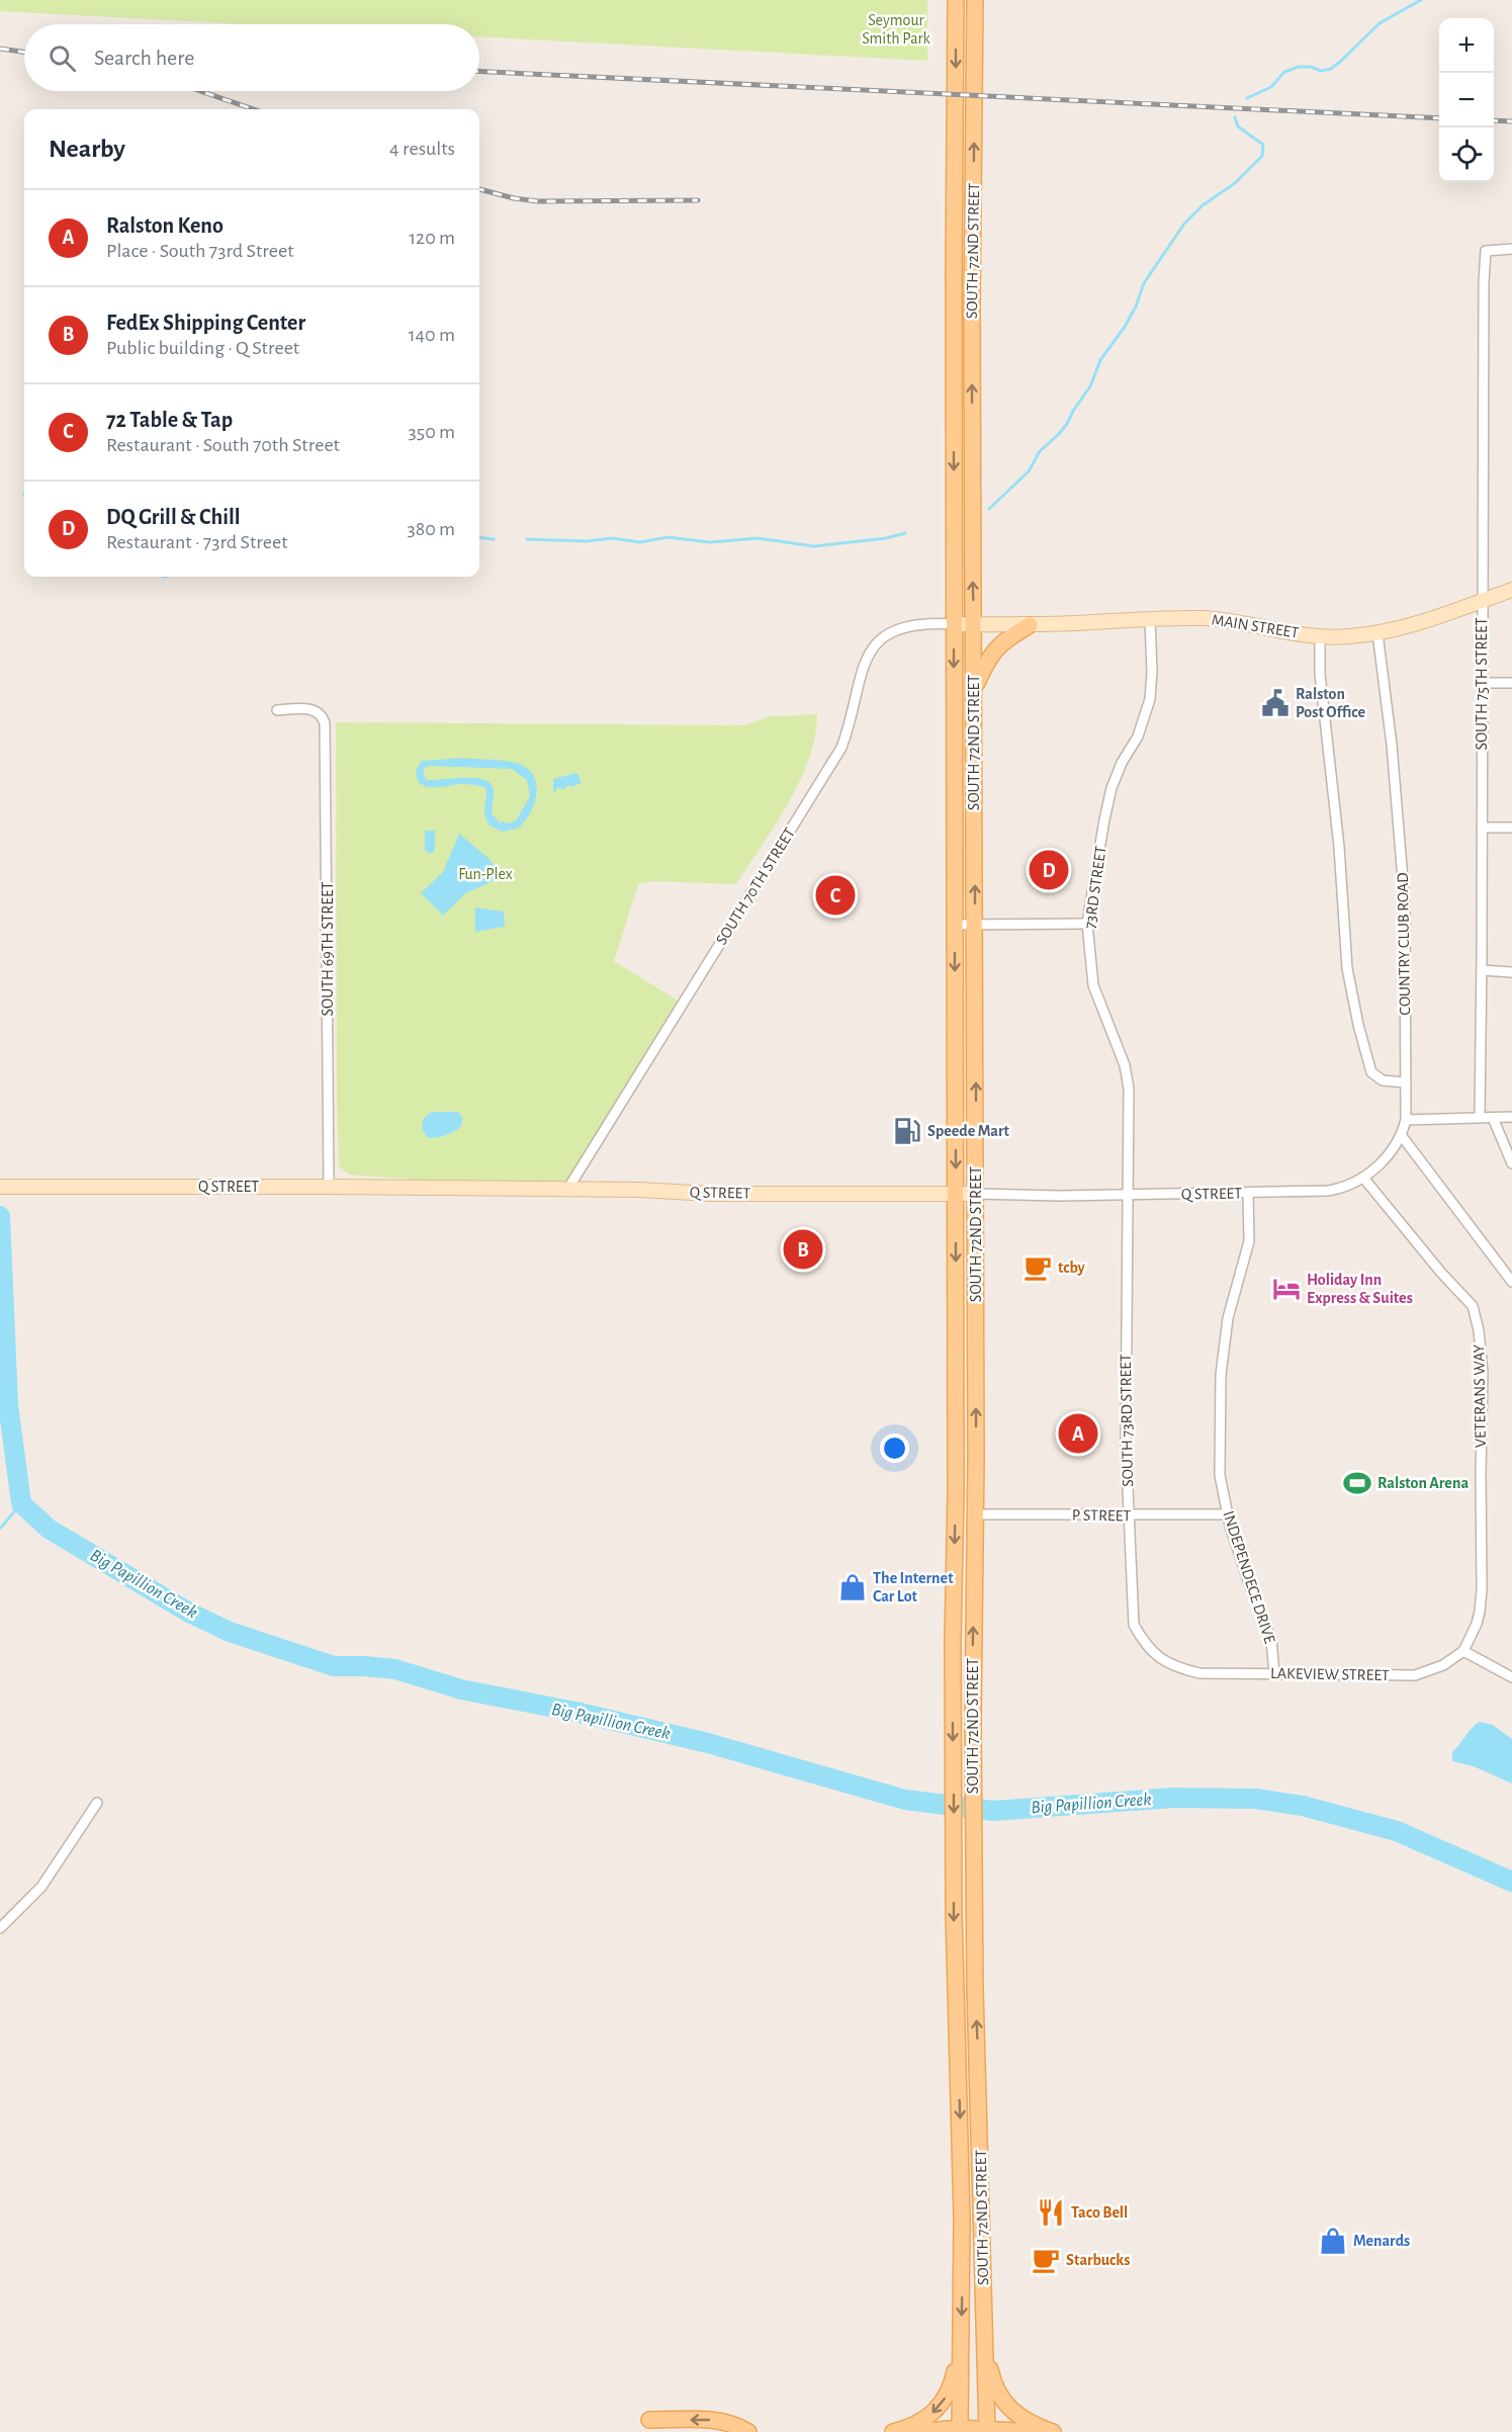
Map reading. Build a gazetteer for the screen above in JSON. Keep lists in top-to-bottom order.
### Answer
{
  "streets": {
    "main road": ["SOUTH 72ND STREET", "MAIN STREET", "Q STREET"],
    "street": [
      "SOUTH 75TH STREET",
      "SOUTH 70TH STREET",
      "73RD STREET",
      "COUNTRY CLUB ROAD",
      "SOUTH 69TH STREET",
      "VETERANS WAY",
      "SOUTH 73RD STREET",
      "P STREET",
      "INDEPENDECE DRIVE",
      "LAKEVIEW STREET"
    ]
  },
  "crossings": [
    ["SOUTH 72ND STREET", "MAIN STREET"],
    ["SOUTH 72ND STREET", "SOUTH 70TH STREET"],
    ["SOUTH 72ND STREET", "Q STREET"],
    ["SOUTH 72ND STREET", "P STREET"],
    ["MAIN STREET", "SOUTH 75TH STREET"],
    ["MAIN STREET", "SOUTH 70TH STREET"],
    ["MAIN STREET", "73RD STREET"],
    ["MAIN STREET", "COUNTRY CLUB ROAD"],
    ["SOUTH 70TH STREET", "Q STREET"],
    ["73RD STREET", "Q STREET"],
    ["73RD STREET", "SOUTH 73RD STREET"],
    ["COUNTRY CLUB ROAD", "Q STREET"],
    ["SOUTH 69TH STREET", "Q STREET"],
    ["Q STREET", "VETERANS WAY"],
    ["Q STREET", "SOUTH 73RD STREET"],
    ["Q STREET", "INDEPENDECE DRIVE"],
    ["VETERANS WAY", "LAKEVIEW STREET"],
    ["SOUTH 73RD STREET", "P STREET"],
    ["SOUTH 73RD STREET", "LAKEVIEW STREET"],
    ["P STREET", "INDEPENDECE DRIVE"],
    ["INDEPENDECE DRIVE", "LAKEVIEW STREET"]
  ],
  "water": ["Big Papillion Creek"],
  "parks": ["Seymour Smith Park", "Fun-Plex"],
  "places": {
    "public building": ["Ralston Post Office"],
    "fuel station": ["Speede Mart"],
    "cafe": ["tcby", "Starbucks"],
    "hotel": ["Holiday Inn Express & Suites"],
    "sports": ["Ralston Arena"],
    "shop": ["The Internet Car Lot", "Menards"],
    "restaurant": ["Taco Bell"]
  },
  "page": {
    "map_buttons": ["+", "−"],
    "search": "Search here",
    "heading": ["Nearby", "4 results"],
    "list": [
      {
        "mark": "A",
        "name": "Ralston Keno",
        "note": "Place · South 73rd Street",
        "value": "120 m"
      },
      {
        "mark": "B",
        "name": "FedEx Shipping Center",
        "note": "Public building · Q Street",
        "value": "140 m"
      },
      {
        "mark": "C",
        "name": "72 Table & Tap",
        "note": "Restaurant · South 70th Street",
        "value": "350 m"
      },
      {
        "mark": "D",
        "name": "DQ Grill & Chill",
        "note": "Restaurant · 73rd Street",
        "value": "380 m"
      }
    ],
    "pins": [
      "D",
      "C",
      "B",
      "A"
    ]
  }
}
